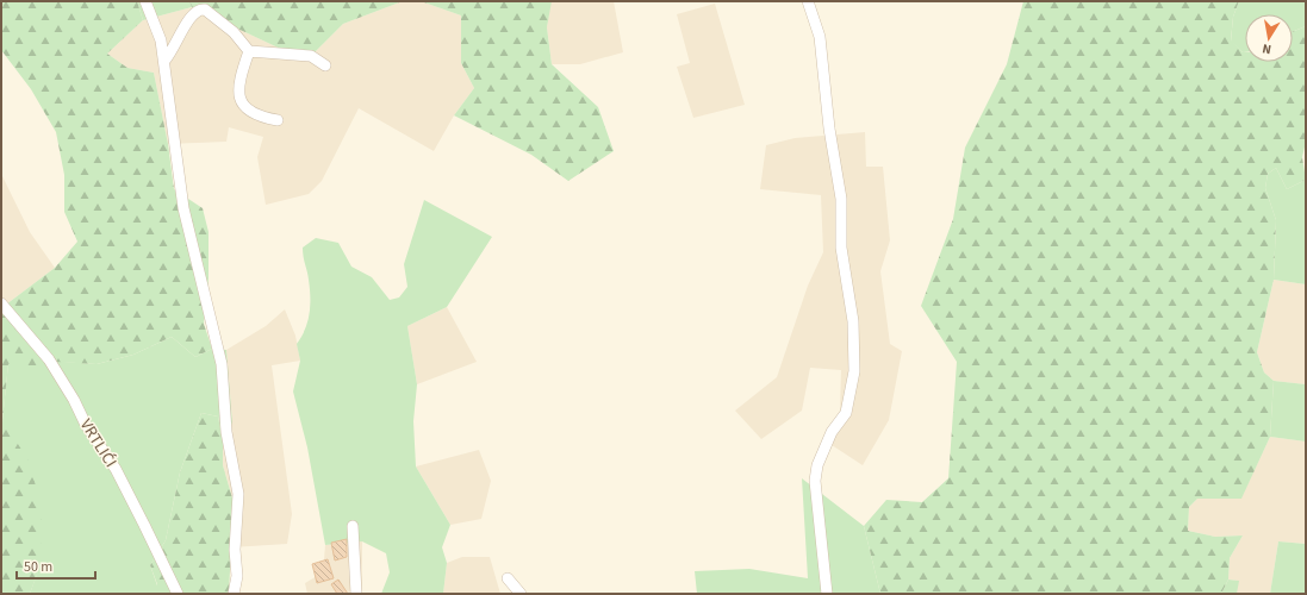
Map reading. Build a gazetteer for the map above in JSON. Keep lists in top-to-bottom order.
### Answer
{
  "streets": {
    "street": ["VRTLIĆI"]
  },
  "scale_bar": "50 m",
  "north": "bottom"
}
